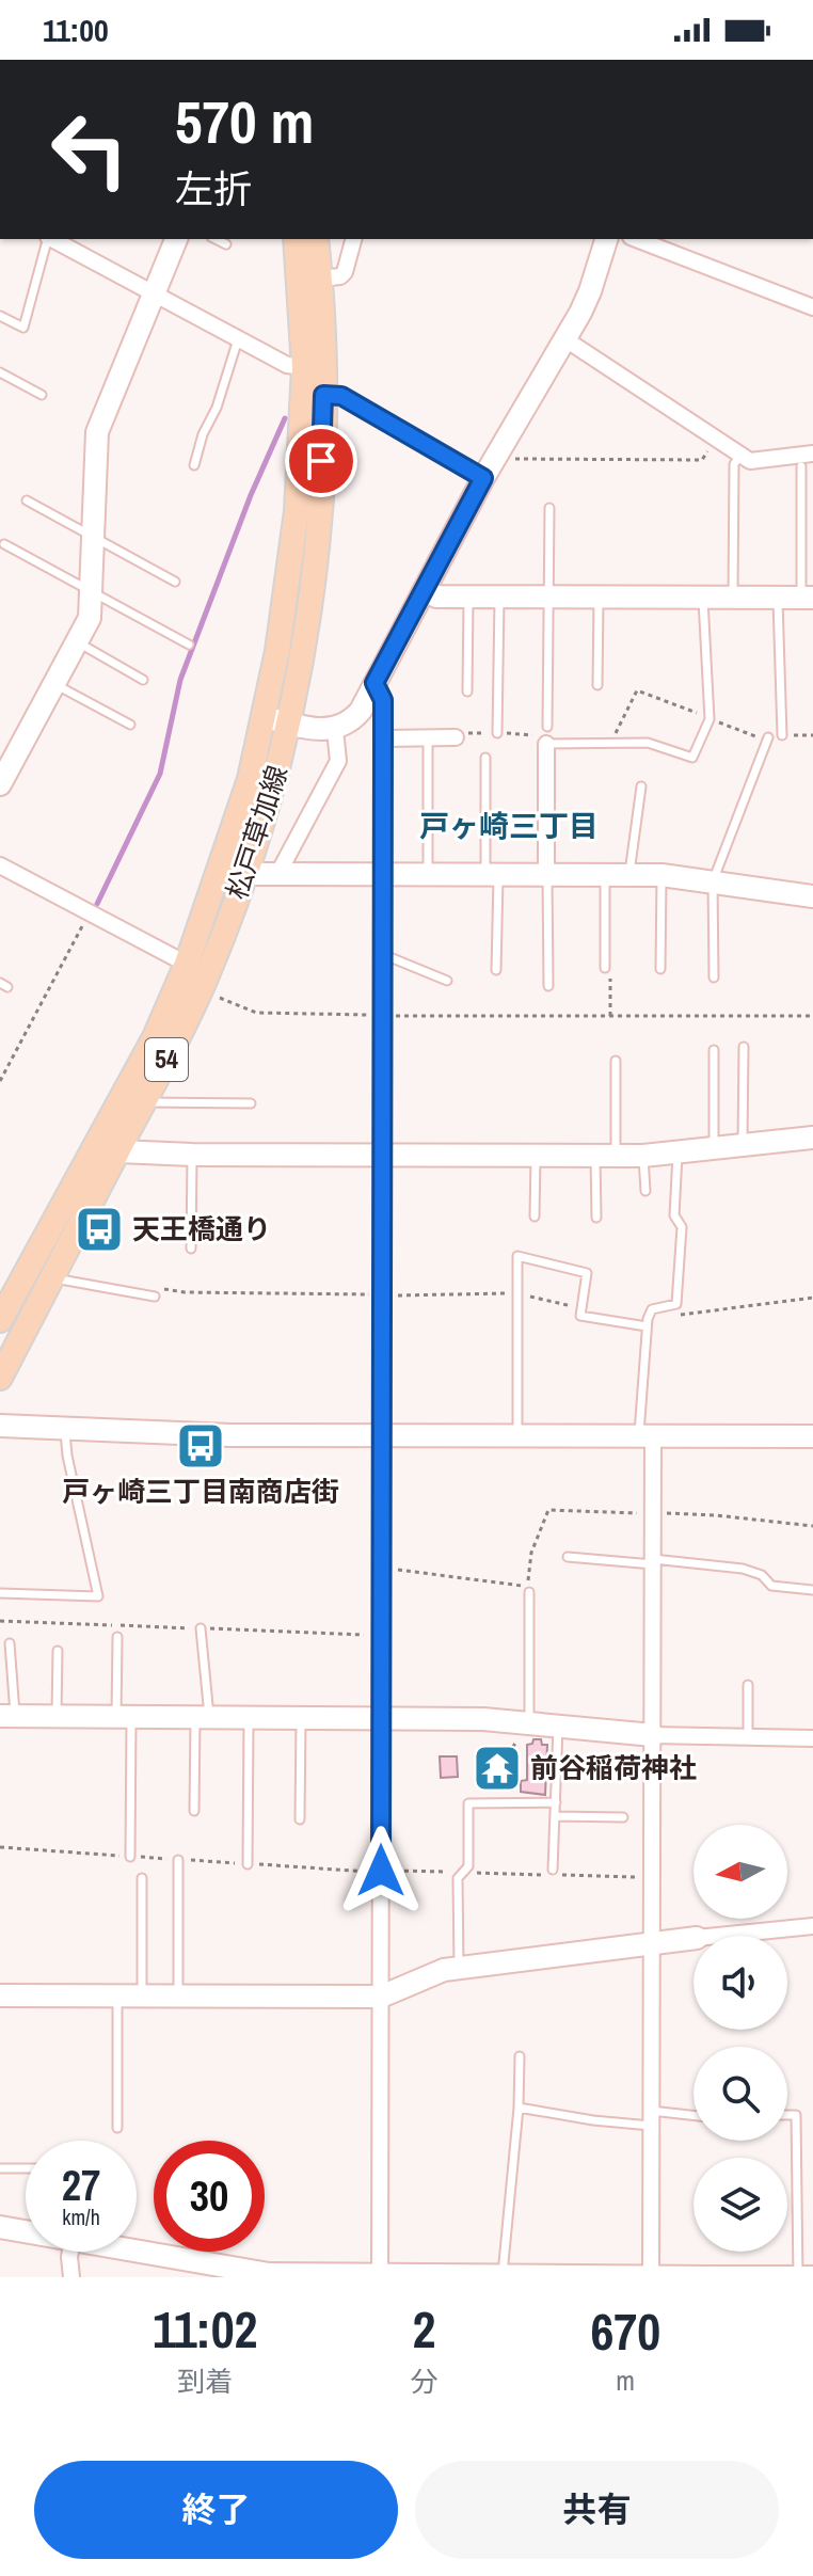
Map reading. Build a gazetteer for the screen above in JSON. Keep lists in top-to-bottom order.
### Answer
{
  "streets": {
    "main road": ["松戸草加線", "54"]
  },
  "districts": ["戸ヶ崎三丁目"],
  "places": {
    "bus stop": ["天王橋通り", "戸ヶ崎三丁目南商店街"],
    "temple": ["前谷稲荷神社"]
  },
  "north": "left",
  "page": {
    "status": "11:00",
    "turn": ["570 m", "左折"],
    "speed": "27 km/h",
    "limit": "30",
    "eta": [
      "11:02",
      "到着",
      "2",
      "分",
      "670",
      "m"
    ],
    "buttons": ["終了", "共有"]
  }
}
